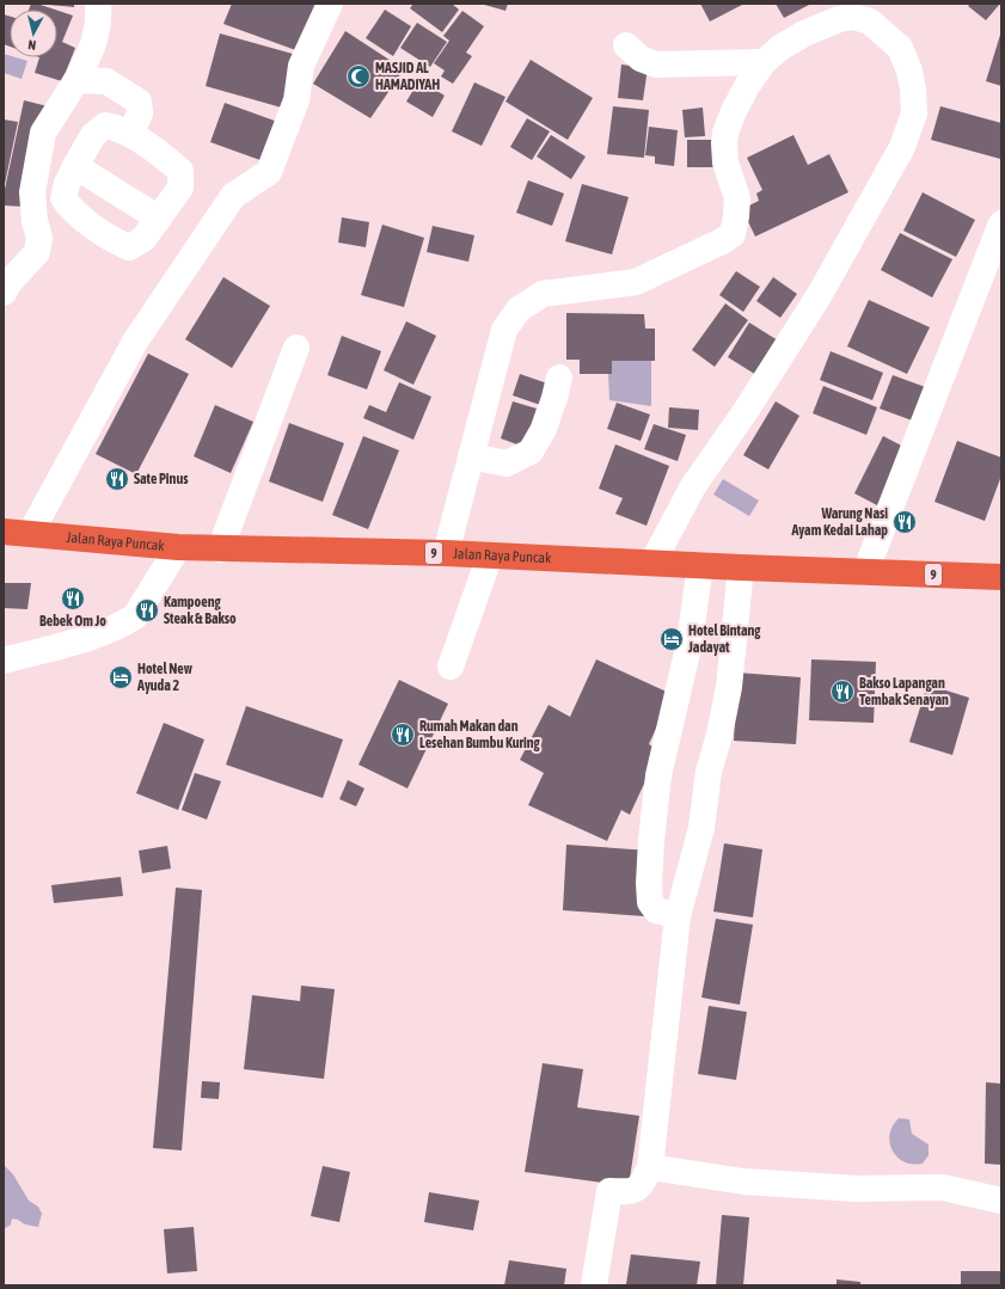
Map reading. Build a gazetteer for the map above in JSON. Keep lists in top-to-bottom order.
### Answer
{
  "streets": {
    "highway": ["Jalan Raya Puncak", "9"]
  },
  "places": {
    "mosque": ["MASJID AL HAMADIYAH"],
    "restaurant": [
      "Sate Pinus",
      "Warung Nasi Ayam Kedai Lahap",
      "Bebek Om Jo",
      "Kampoeng Steak & Bakso",
      "Bakso Lapangan Tembak Senayan",
      "Rumah Makan dan Lesehan Bumbu Kuring"
    ],
    "hotel": ["Hotel Bintang Jadayat", "Hotel New Ayuda 2"]
  },
  "north": "bottom"
}
